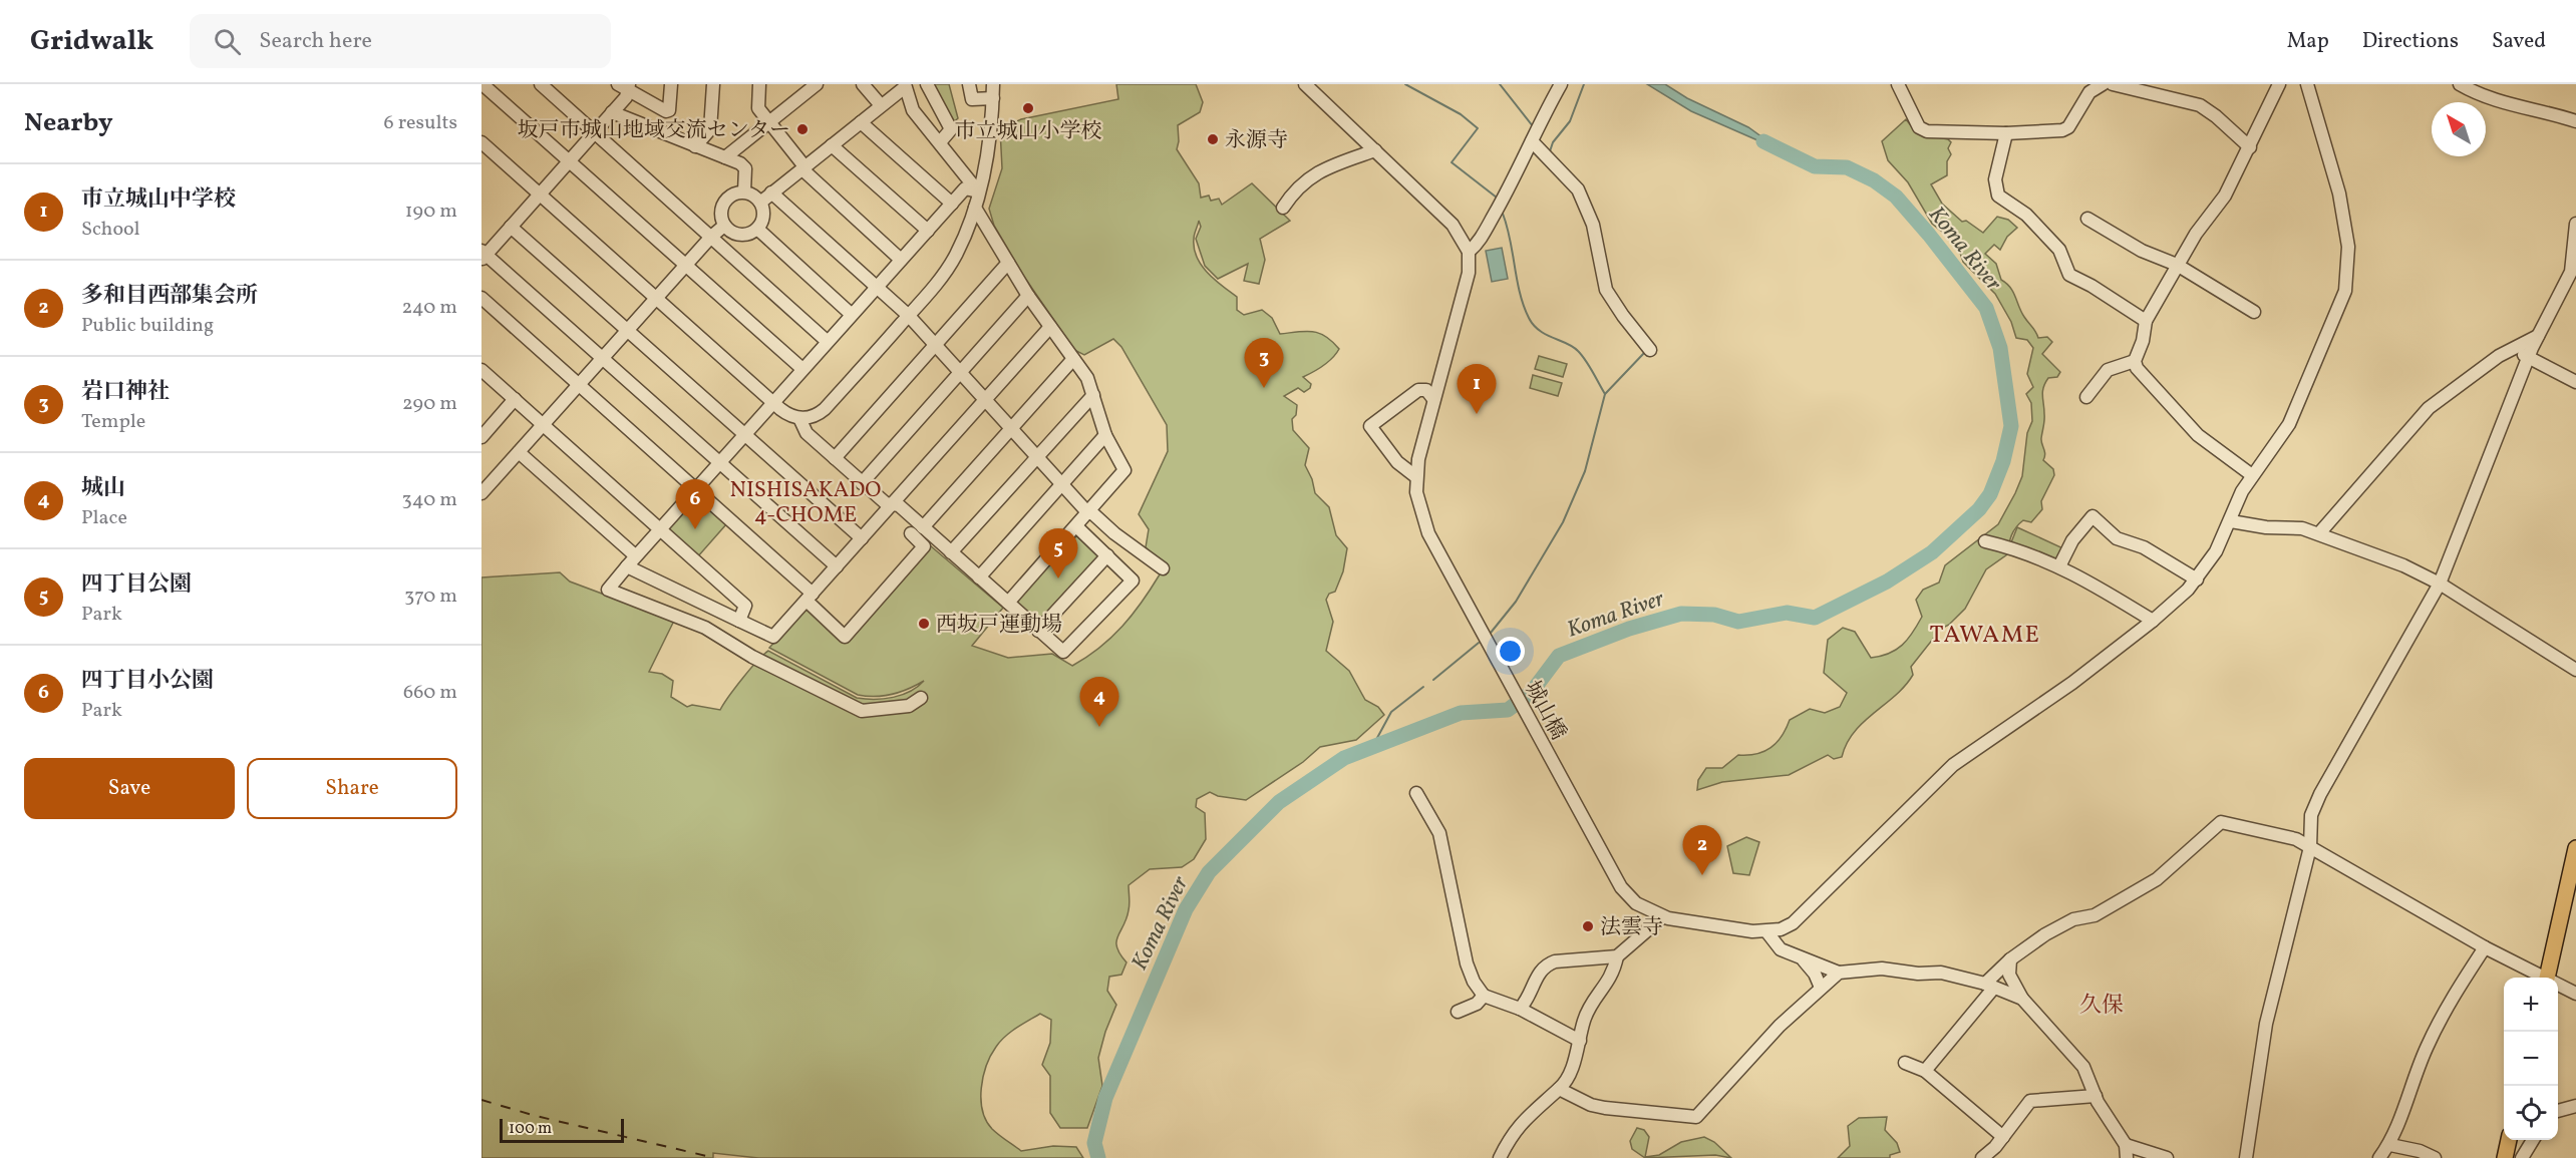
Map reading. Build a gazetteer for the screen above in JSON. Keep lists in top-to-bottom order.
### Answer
{
  "streets": {
    "street": ["城山橋"]
  },
  "districts": ["NISHISAKADO 4-CHOME", "TAWAME", "久保"],
  "water": ["Koma River"],
  "places": [
    "市立城山小学校",
    "坂戸市城山地域交流センター",
    "永源寺",
    "西坂戸運動場",
    "法雲寺"
  ],
  "scale_bar": "100 m",
  "north": "top left",
  "page": {
    "header": "Gridwalk",
    "search": "Search here",
    "nav": ["Map", "Directions", "Saved"],
    "heading": ["Nearby", "6 results"],
    "list": [
      {
        "mark": "1",
        "name": "市立城山中学校",
        "note": "School",
        "value": "190 m"
      },
      {
        "mark": "2",
        "name": "多和目西部集会所",
        "note": "Public building",
        "value": "240 m"
      },
      {
        "mark": "3",
        "name": "岩口神社",
        "note": "Temple",
        "value": "290 m"
      },
      {
        "mark": "4",
        "name": "城山",
        "note": "Place",
        "value": "340 m"
      },
      {
        "mark": "5",
        "name": "四丁目公園",
        "note": "Park",
        "value": "370 m"
      },
      {
        "mark": "6",
        "name": "四丁目小公園",
        "note": "Park",
        "value": "660 m"
      }
    ],
    "pins": [
      "3",
      "1",
      "6",
      "5",
      "4",
      "2"
    ],
    "buttons": ["Save", "Share"],
    "map_buttons": ["+", "−"],
    "scale": "100 m"
  }
}
